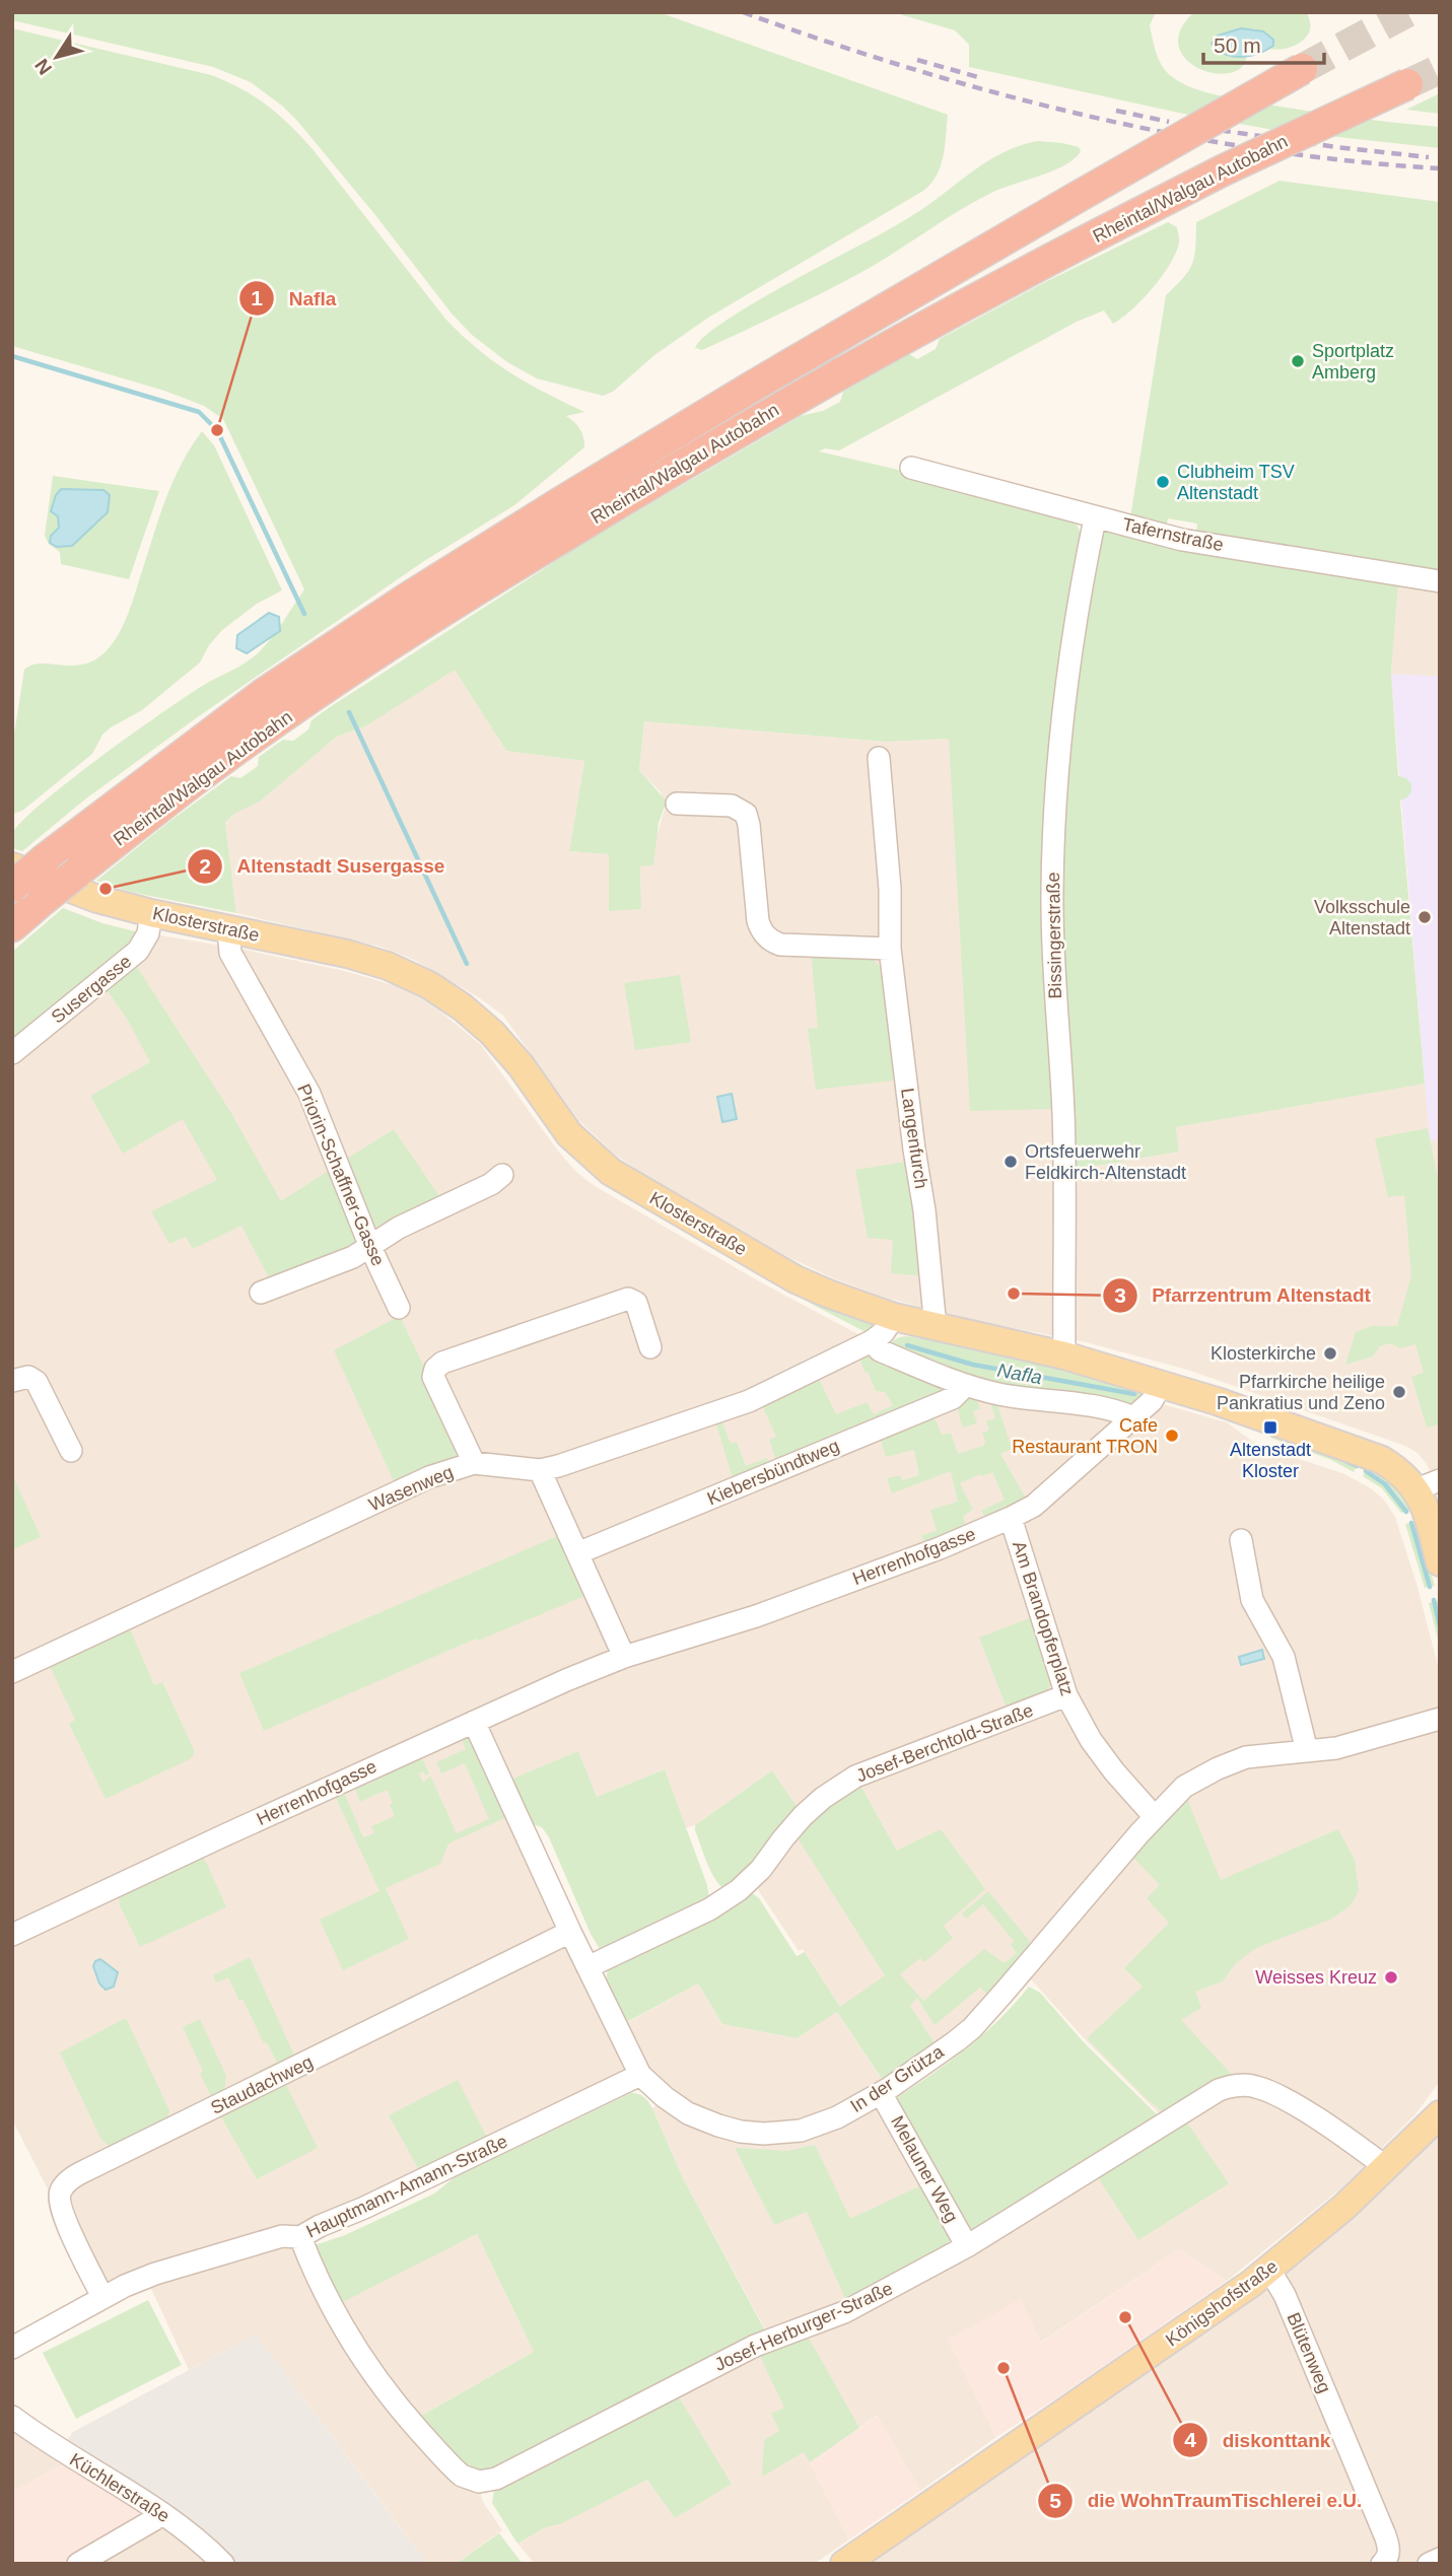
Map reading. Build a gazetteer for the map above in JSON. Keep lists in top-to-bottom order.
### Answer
{
  "streets": {
    "highway": ["Rheintal/Walgau Autobahn"],
    "main road": ["Klosterstraße", "Königshofstraße"],
    "street": [
      "Tafernstraße",
      "Bissingerstraße",
      "Susergasse",
      "Langenfurch",
      "Priorin-Schaffner-Gasse",
      "Kiebersbündtweg",
      "Wasenweg",
      "Herrenhofgasse",
      "Am Brandopferplatz",
      "Josef-Berchtold-Straße",
      "In der Grütza",
      "Staudachweg",
      "Melauner Weg",
      "Hauptmann-Amann-Straße",
      "Josef-Herburger-Straße",
      "Blütenweg",
      "Küchlerstraße"
    ]
  },
  "crossings": [
    ["Rheintal/Walgau Autobahn", "Klosterstraße"],
    ["Tafernstraße", "Bissingerstraße"],
    ["Klosterstraße", "Bissingerstraße"],
    ["Klosterstraße", "Susergasse"],
    ["Klosterstraße", "Langenfurch"],
    ["Klosterstraße", "Priorin-Schaffner-Gasse"],
    ["Klosterstraße", "Wasenweg"],
    ["Klosterstraße", "Herrenhofgasse"],
    ["Herrenhofgasse", "Am Brandopferplatz"],
    ["Herrenhofgasse", "In der Grütza"],
    ["Am Brandopferplatz", "Josef-Berchtold-Straße"],
    ["Am Brandopferplatz", "In der Grütza"],
    ["Josef-Berchtold-Straße", "In der Grütza"],
    ["In der Grütza", "Staudachweg"],
    ["In der Grütza", "Melauner Weg"],
    ["In der Grütza", "Hauptmann-Amann-Straße"],
    ["Staudachweg", "Hauptmann-Amann-Straße"],
    ["Melauner Weg", "Josef-Herburger-Straße"],
    ["Hauptmann-Amann-Straße", "Josef-Herburger-Straße"],
    ["Königshofstraße", "Josef-Herburger-Straße"],
    ["Königshofstraße", "Blütenweg"]
  ],
  "water": ["Nafla"],
  "places": {
    "other": [
      "Sportplatz Amberg",
      "Nafla",
      "Clubheim TSV Altenstadt",
      "Altenstadt Susergasse",
      "Volksschule Altenstadt",
      "Ortsfeuerwehr Feldkirch-Altenstadt",
      "Pfarrzentrum Altenstadt",
      "Klosterkirche",
      "Pfarrkirche heilige Pankratius und Zeno",
      "Cafe Restaurant TRON",
      "Weisses Kreuz",
      "diskonttank",
      "die WohnTraumTischlerei e.U."
    ],
    "transit": ["Altenstadt Kloster"]
  },
  "scale_bar": "50 m",
  "north": "bottom left"
}
